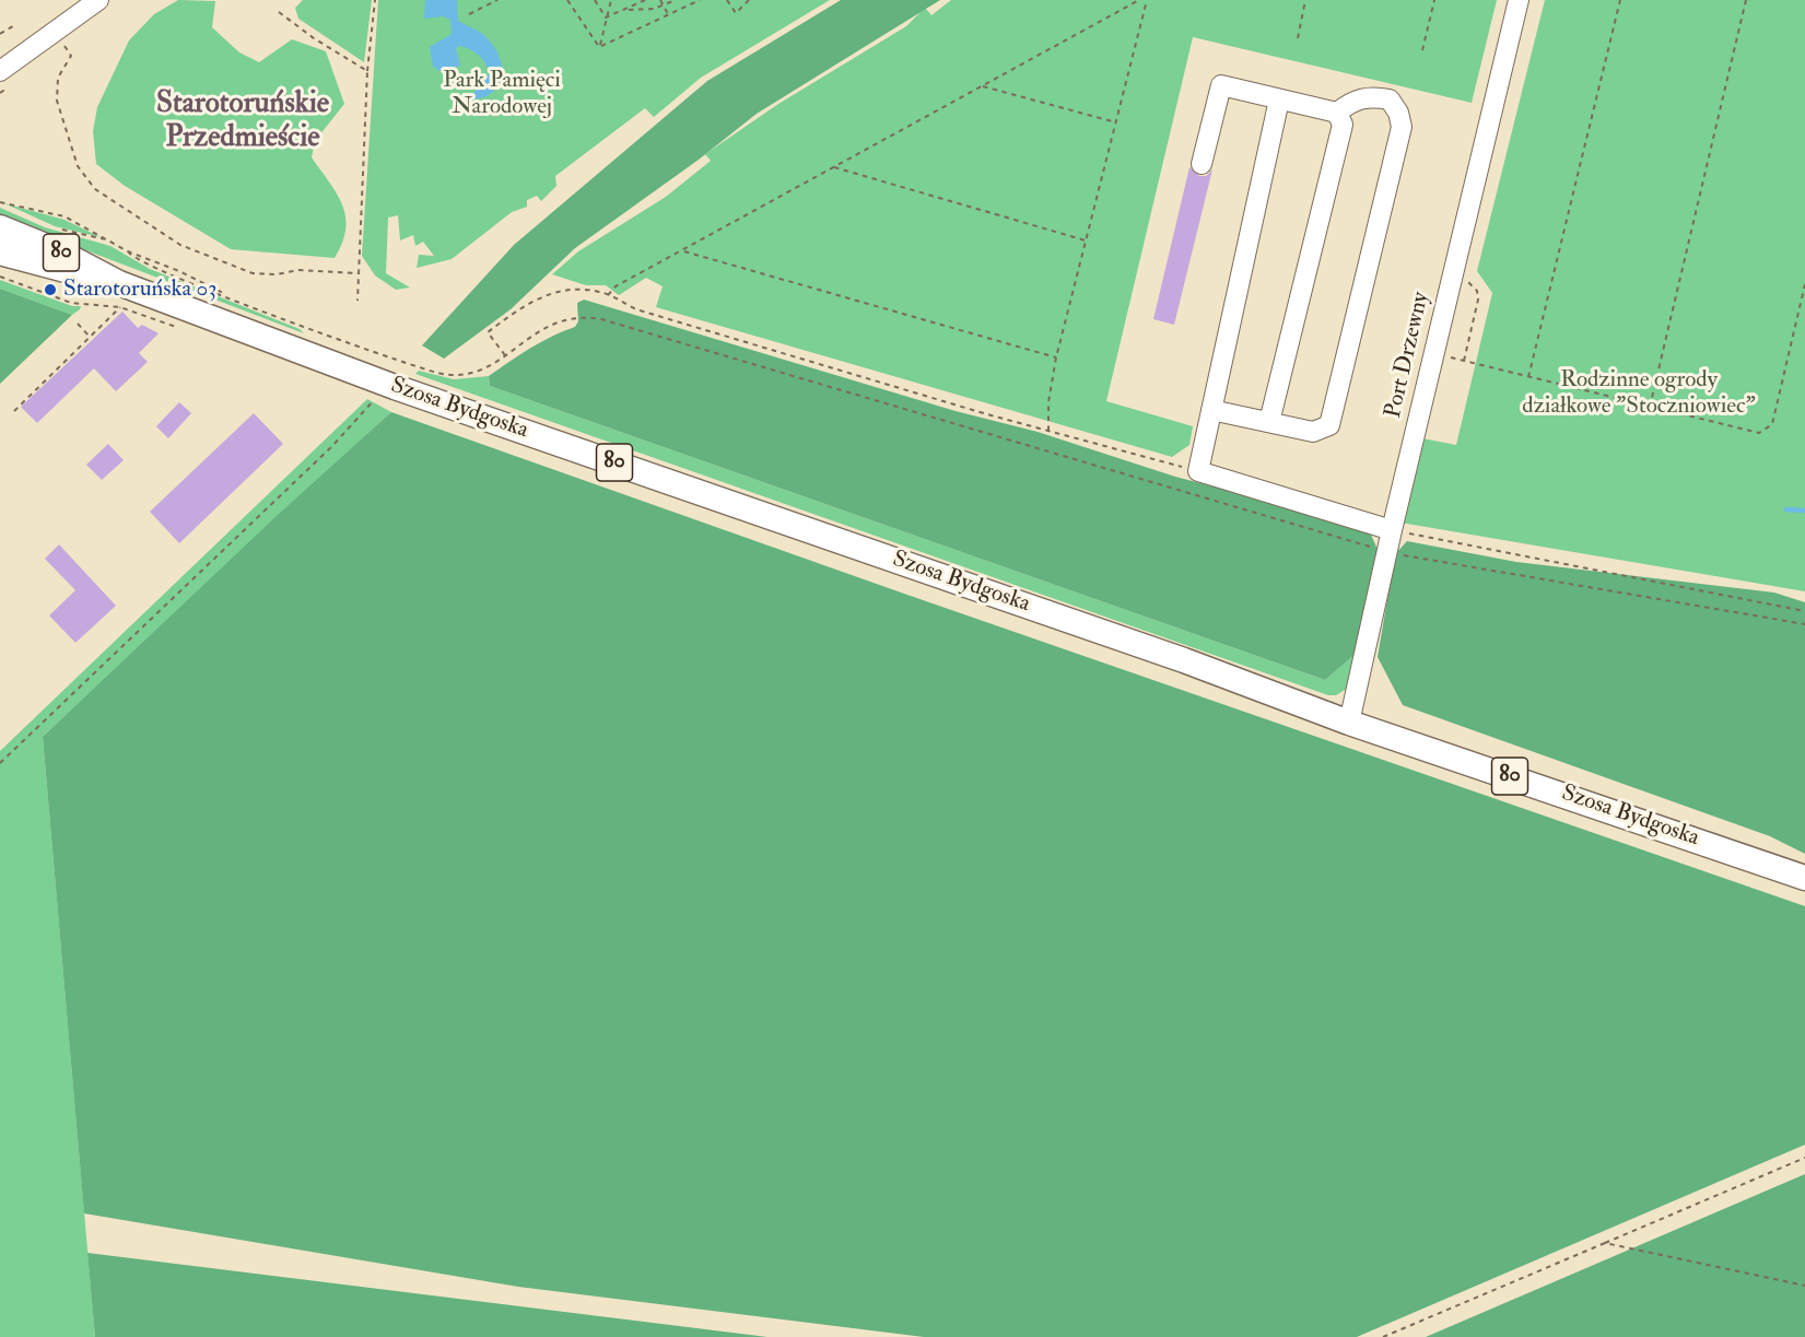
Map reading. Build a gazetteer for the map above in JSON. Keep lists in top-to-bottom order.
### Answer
{
  "streets": {
    "main road": ["80", "Szosa Bydgoska"],
    "street": ["Port Drzewny"]
  },
  "crossings": [
    ["Port Drzewny", "Szosa Bydgoska"]
  ],
  "districts": ["Starotoruńskie Przedmieście"],
  "parks": ["Park Pamięci Narodowej", "Rodzinne ogrody działkowe \"Stoczniowiec\""],
  "places": ["Starotoruńska 03"]
}
